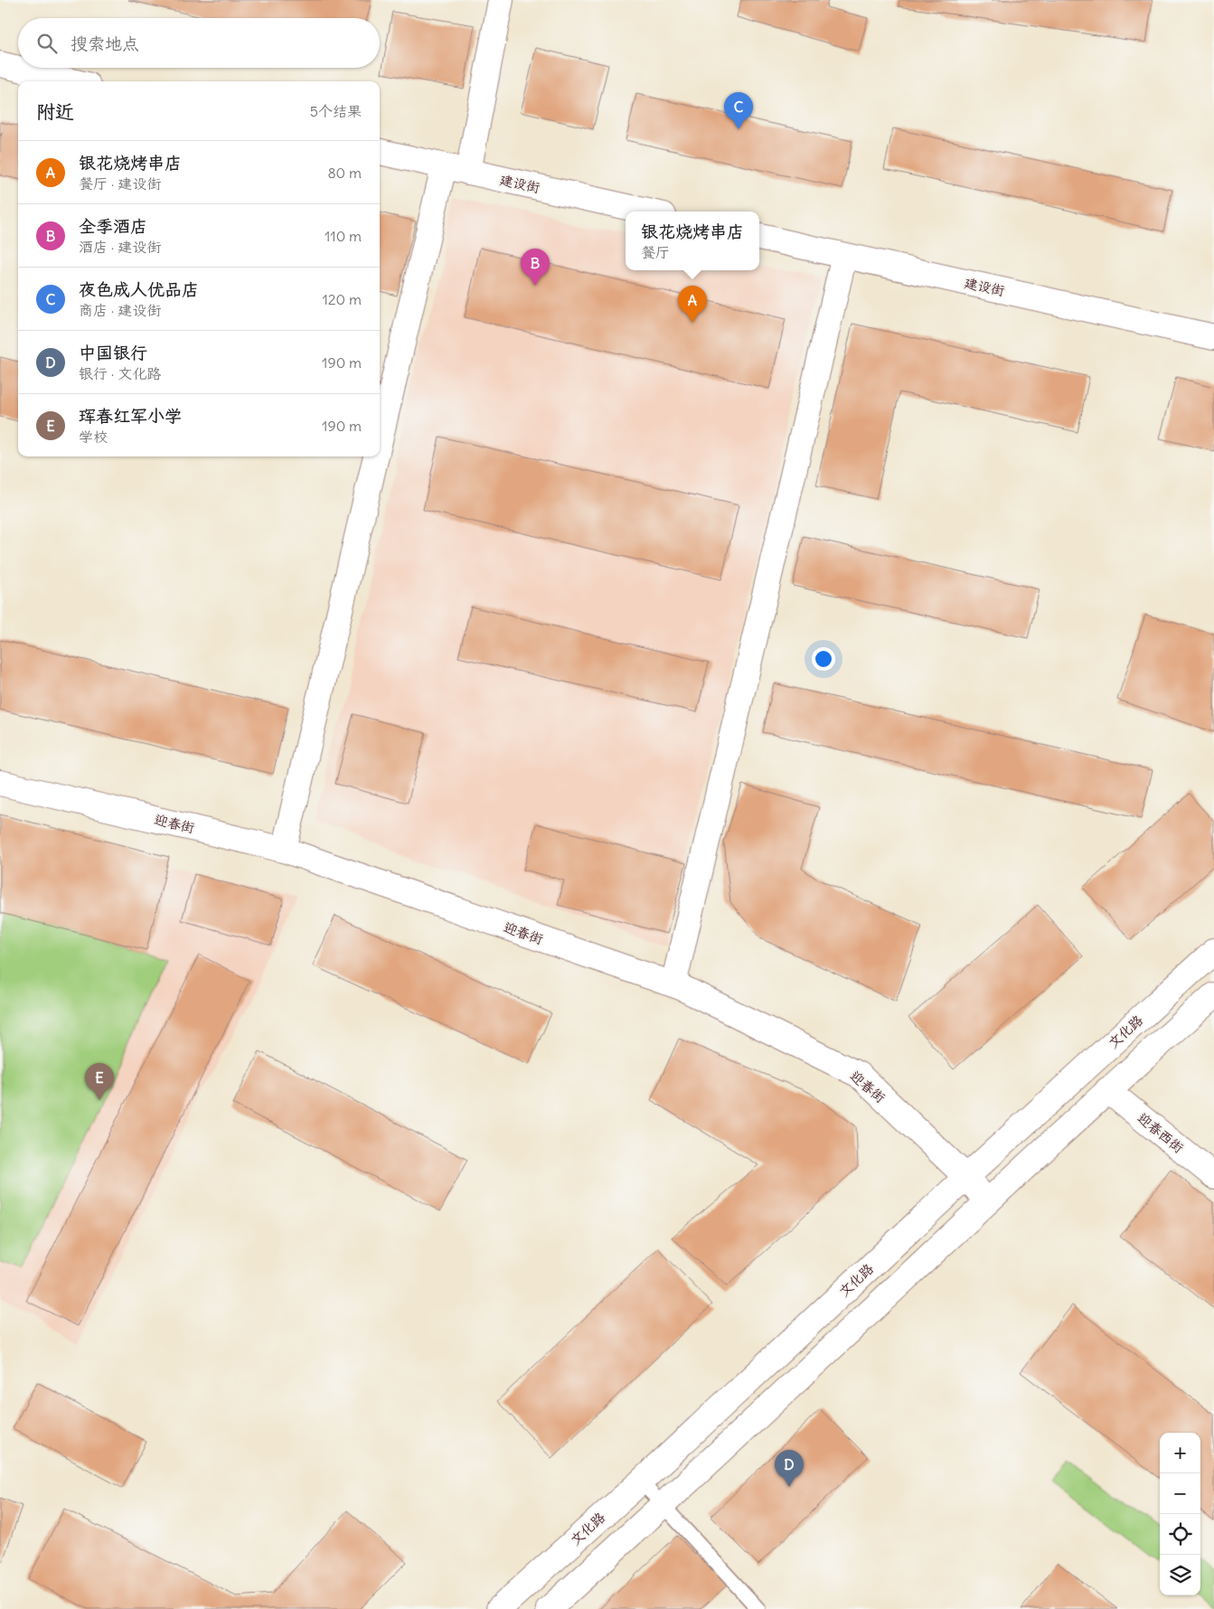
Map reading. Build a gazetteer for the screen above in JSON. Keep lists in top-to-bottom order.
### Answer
{
  "streets": {
    "street": [
      "建设街",
      "迎春街",
      "文化路",
      "迎春西街"
    ]
  },
  "crossings": [
    ["迎春街", "文化路"]
  ],
  "page": {
    "search": "搜索地点",
    "heading": ["附近", "5个结果"],
    "pins": [
      "C",
      "B",
      "A",
      "E",
      "D"
    ],
    "list": [
      {
        "mark": "A",
        "name": "银花烧烤串店",
        "note": "餐厅 · 建设街",
        "value": "80 m"
      },
      {
        "mark": "B",
        "name": "全季酒店",
        "note": "酒店 · 建设街",
        "value": "110 m"
      },
      {
        "mark": "C",
        "name": "夜色成人优品店",
        "note": "商店 · 建设街",
        "value": "120 m"
      },
      {
        "mark": "D",
        "name": "中国银行",
        "note": "银行 · 文化路",
        "value": "190 m"
      },
      {
        "mark": "E",
        "name": "珲春红军小学",
        "note": "学校",
        "value": "190 m"
      }
    ],
    "popup": ["银花烧烤串店", "餐厅"],
    "map_buttons": ["+", "−"]
  }
}
